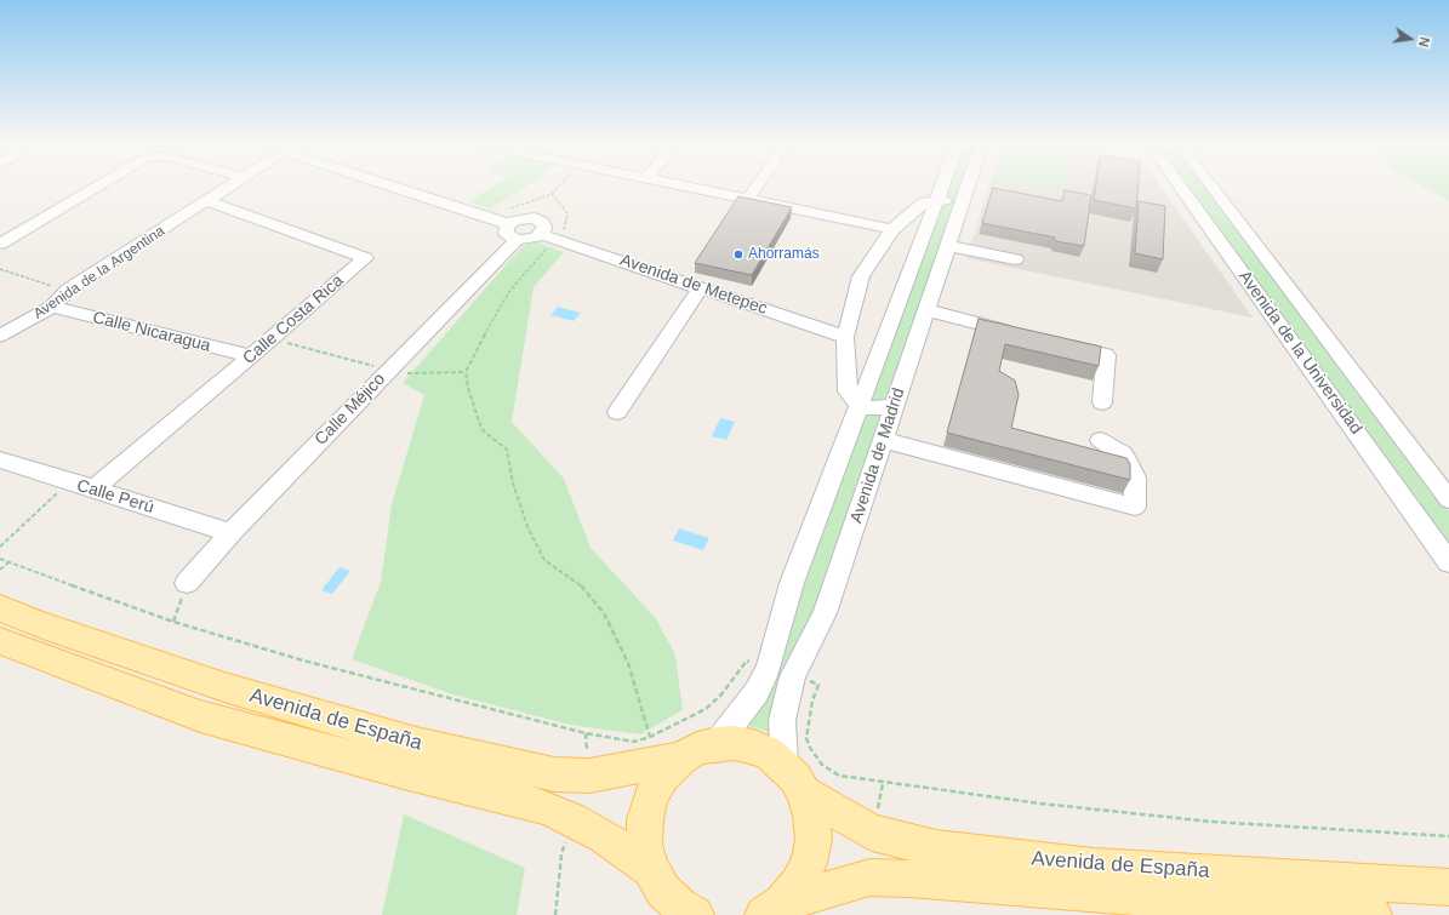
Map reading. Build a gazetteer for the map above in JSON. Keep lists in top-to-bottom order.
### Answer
{
  "streets": {
    "main road": ["Avenida de España"],
    "street": [
      "Avenida de la Argentina",
      "Avenida de Metepec",
      "Calle Costa Rica",
      "Calle Nicaragua",
      "Avenida de la Universidad",
      "Calle Méjico",
      "Avenida de Madrid",
      "Calle Perú"
    ]
  },
  "crossings": [
    ["Avenida de la Argentina", "Calle Costa Rica"],
    ["Avenida de la Argentina", "Calle Nicaragua"],
    ["Avenida de Metepec", "Avenida de Madrid"],
    ["Calle Costa Rica", "Calle Nicaragua"],
    ["Calle Costa Rica", "Calle Perú"],
    ["Calle Méjico", "Calle Perú"],
    ["Avenida de Madrid", "Avenida de España"]
  ],
  "places": ["Ahorramás"],
  "north": "right"
}
